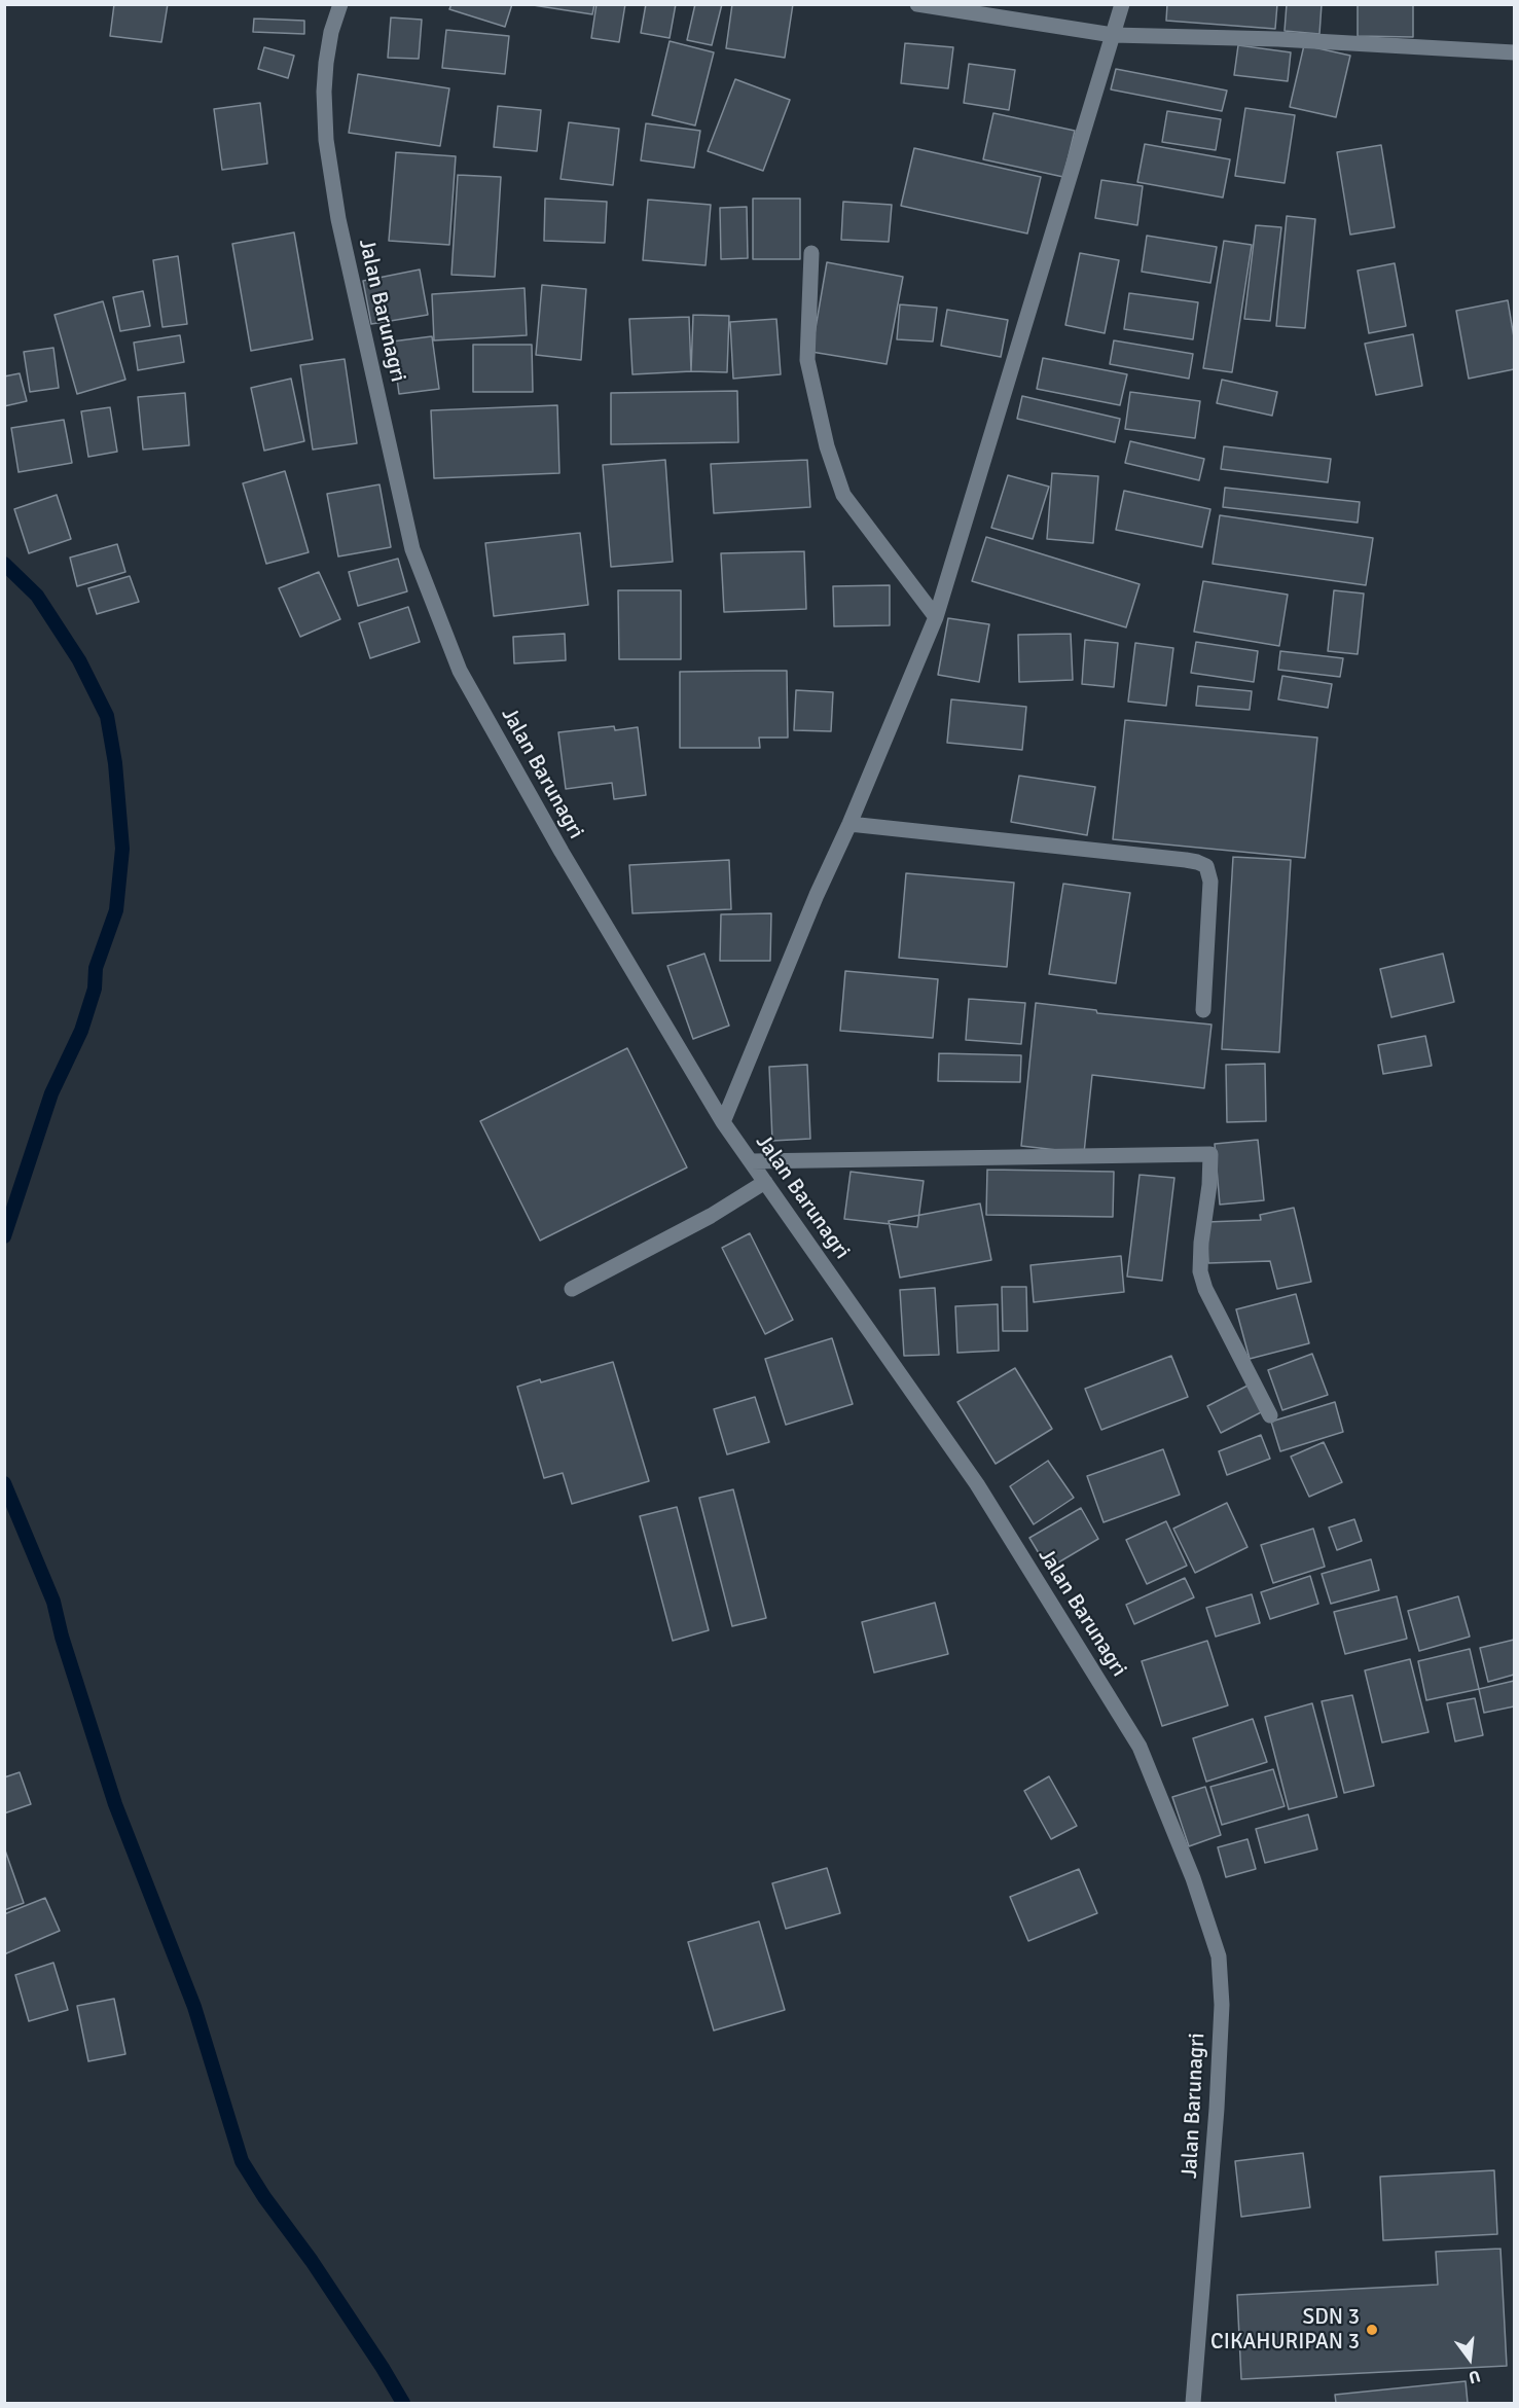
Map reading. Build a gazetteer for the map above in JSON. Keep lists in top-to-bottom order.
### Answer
{
  "streets": {
    "street": ["Jalan Barunagri"]
  },
  "places": ["SDN 3 CIKAHURIPAN 3"],
  "north": "bottom"
}
